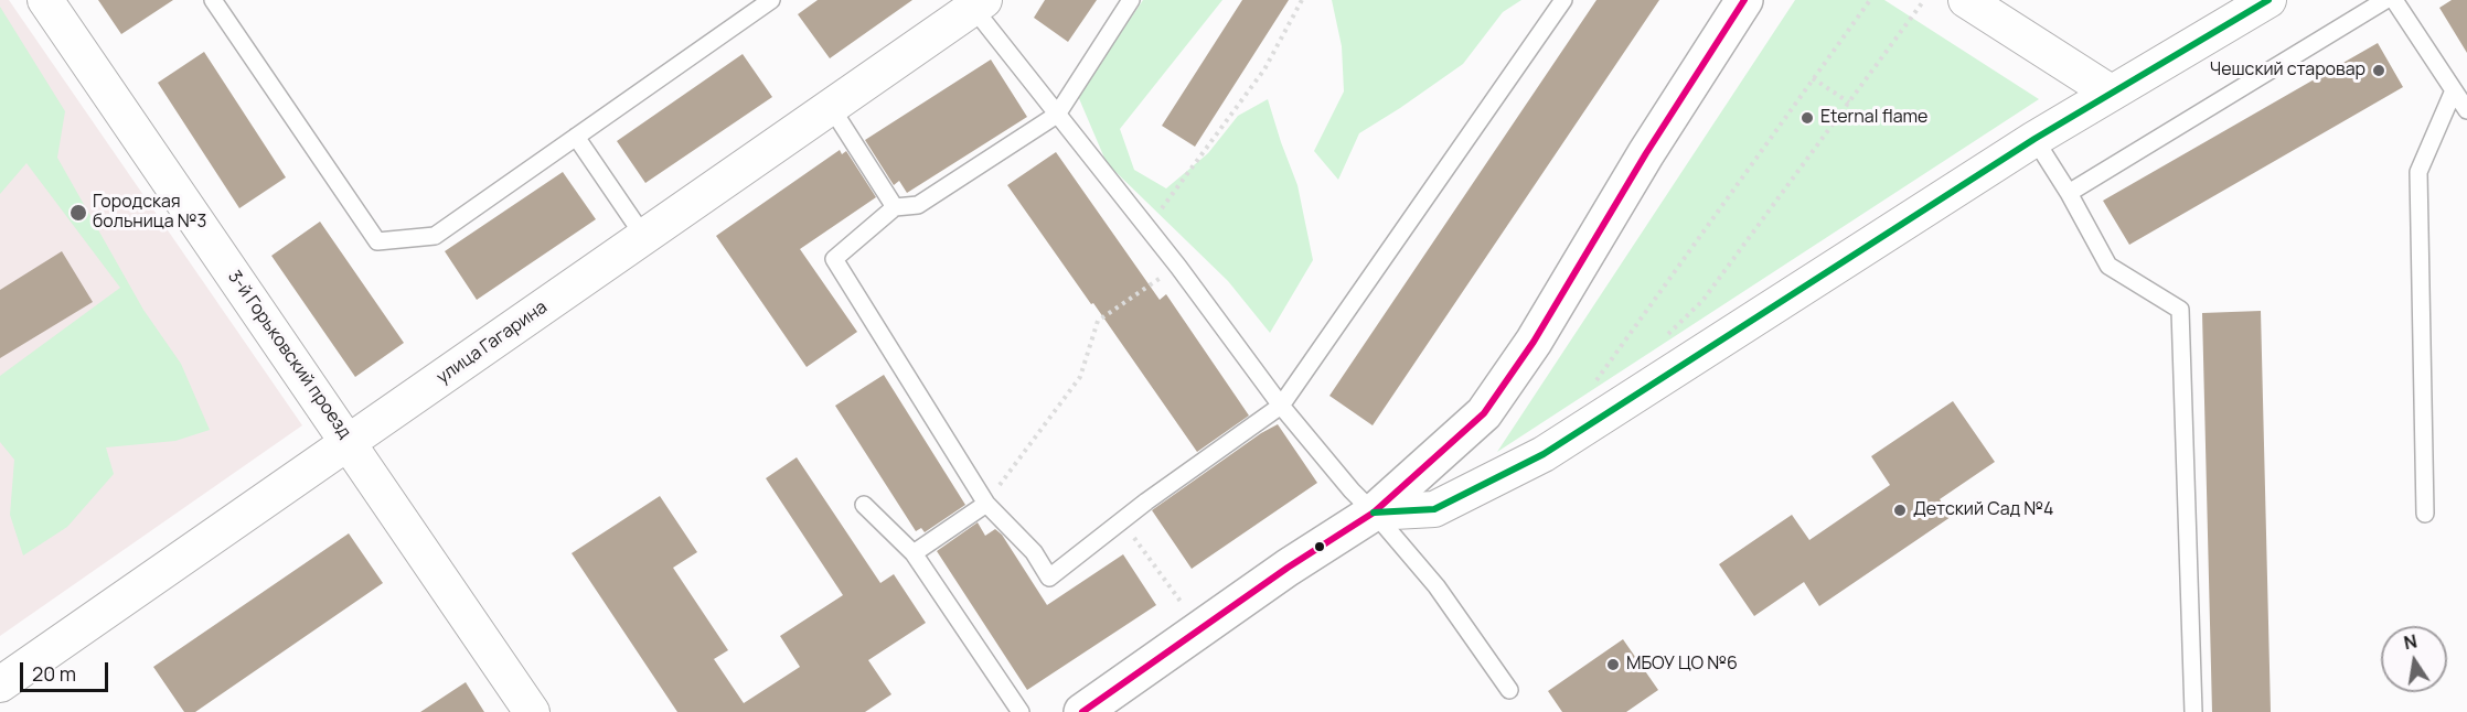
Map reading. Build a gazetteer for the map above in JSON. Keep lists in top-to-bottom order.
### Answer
{
  "streets": {
    "street": ["улица Гагарина", "3-й Горьковский проезд"]
  },
  "crossings": [
    ["улица Гагарина", "3-й Горьковский проезд"]
  ],
  "places": [
    "Чешский старовар",
    "Eternal flame",
    "Городская больница №3",
    "Детский Сад №4",
    "МБОУ ЦО №6"
  ],
  "scale_bar": "20 m",
  "north": "top"
}
